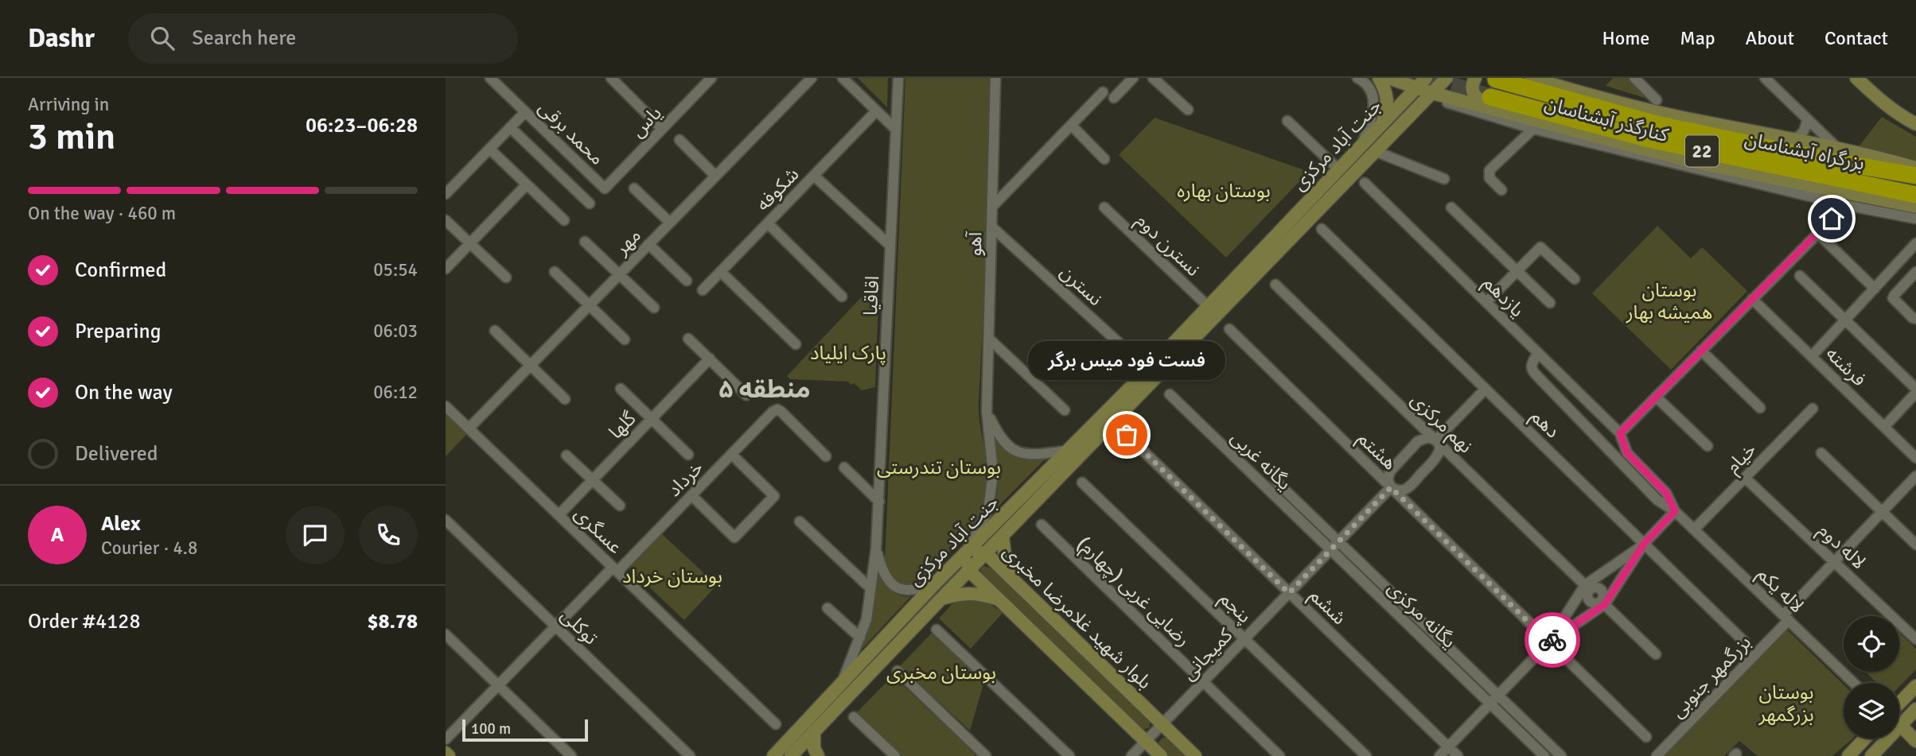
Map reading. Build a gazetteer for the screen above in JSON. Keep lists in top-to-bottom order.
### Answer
{
  "streets": {
    "highway": ["22", "بزرگراه آبشناسان"],
    "main road": ["کنارگذر آبشناسان", "جنت آباد مرکزی", "بلوار شهید غلامرضا مخبری"],
    "street": [
      "یاس",
      "محمد برقی",
      "شکوفه",
      "مهر",
      "آهو",
      "نسترن دوم",
      "نسترن",
      "اقاقیا",
      "یازدهم",
      "فرشته",
      "نهم مرکزی",
      "دهم",
      "گلها",
      "هشتم",
      "خیام",
      "یگانه غربی",
      "خرداد",
      "عسگری",
      "لاله دوم",
      "لاله یکم",
      "رضایی غربی (چهارم)",
      "ششم",
      "پنجم",
      "یگانه مرکزی",
      "توکلی",
      "کمیجانی",
      "بزرگمهر جنوبی"
    ]
  },
  "crossings": [
    ["کنارگذر آبشناسان", "جنت آباد مرکزی"],
    ["کنارگذر آبشناسان", "بزرگراه آبشناسان"],
    ["یاس", "محمد برقی"],
    ["جنت آباد مرکزی", "آهو"],
    ["جنت آباد مرکزی", "نسترن دوم"],
    ["جنت آباد مرکزی", "نسترن"],
    ["جنت آباد مرکزی", "اقاقیا"],
    ["جنت آباد مرکزی", "بلوار شهید غلامرضا مخبری"],
    ["مهر", "عسگری"],
    ["آهو", "نسترن"],
    ["آهو", "بلوار شهید غلامرضا مخبری"],
    ["یازدهم", "لاله یکم"],
    ["گلها", "عسگری"],
    ["هشتم", "کمیجانی"],
    ["خیام", "لاله دوم"],
    ["خیام", "لاله یکم"],
    ["یگانه غربی", "یگانه مرکزی"],
    ["یگانه غربی", "کمیجانی"],
    ["خرداد", "عسگری"],
    ["خرداد", "توکلی"],
    ["لاله دوم", "بزرگمهر جنوبی"],
    ["لاله یکم", "بزرگمهر جنوبی"],
    ["رضایی غربی (چهارم)", "کمیجانی"],
    ["ششم", "کمیجانی"],
    ["پنجم", "کمیجانی"],
    ["یگانه مرکزی", "کمیجانی"],
    ["بلوار شهید غلامرضا مخبری", "کمیجانی"]
  ],
  "districts": ["منطقه ۵"],
  "parks": [
    "بوستان بهاره",
    "بوستان همیشه بهار",
    "پارک ایلیاد",
    "بوستان تندرستی",
    "بوستان خرداد",
    "بوستان مخبری",
    "بوستان بزرگمهر"
  ],
  "places": ["فست فود میس برگر"],
  "scale_bar": "100 m",
  "page": {
    "header": "Dashr",
    "search": "Search here",
    "nav": [
      "Home",
      "Map",
      "About",
      "Contact"
    ],
    "heading": ["3 min", "Arriving in", "06:23–06:28"],
    "panel": [
      "Alex",
      "Courier · 4.8",
      "Order #4128",
      "$8.78"
    ],
    "bar": "On the way · 460 m",
    "list": [
      ["Confirmed", "05:54"],
      ["Preparing", "06:03"],
      ["On the way", "06:12"],
      "Delivered"
    ],
    "bubble": "فست فود میس برگر",
    "round": "A",
    "scale": "100 m"
  }
}
